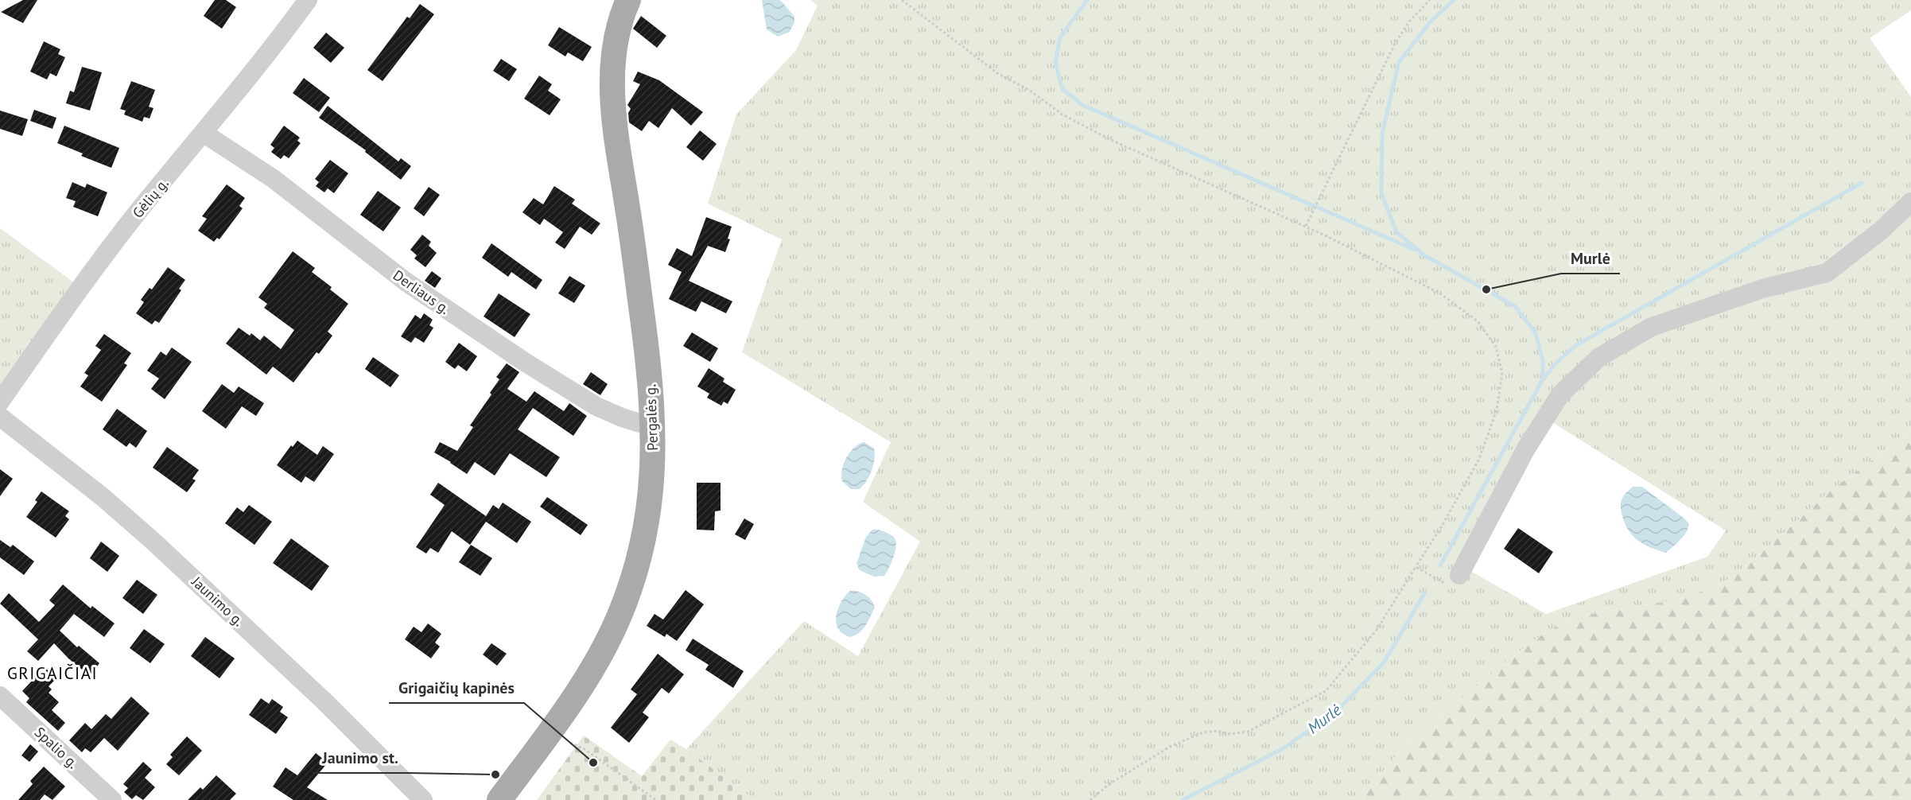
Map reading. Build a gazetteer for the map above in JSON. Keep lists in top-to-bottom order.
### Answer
{
  "streets": {
    "main road": ["Pergalės g."],
    "street": [
      "Gėlių g.",
      "Derliaus g.",
      "Jaunimo g.",
      "Spalio g."
    ]
  },
  "crossings": [
    ["Gėlių g.", "Derliaus g."],
    ["Derliaus g.", "Pergalės g."]
  ],
  "districts": ["GRIGAIČIAI"],
  "water": ["Murlė"],
  "places": ["Murlė", "Grigaičių kapinės", "Jaunimo st."]
}
